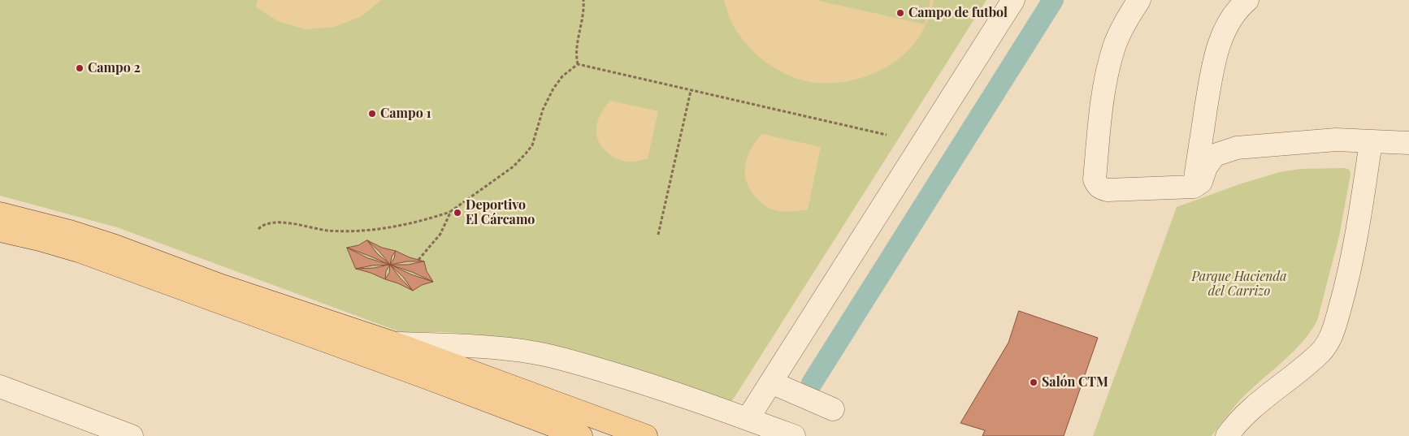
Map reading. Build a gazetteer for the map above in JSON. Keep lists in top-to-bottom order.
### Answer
{
  "parks": ["Parque Hacienda del Carrizo"],
  "places": [
    "Campo de futbol",
    "Campo 2",
    "Campo 1",
    "Deportivo El Cárcamo",
    "Salón CTM"
  ]
}
